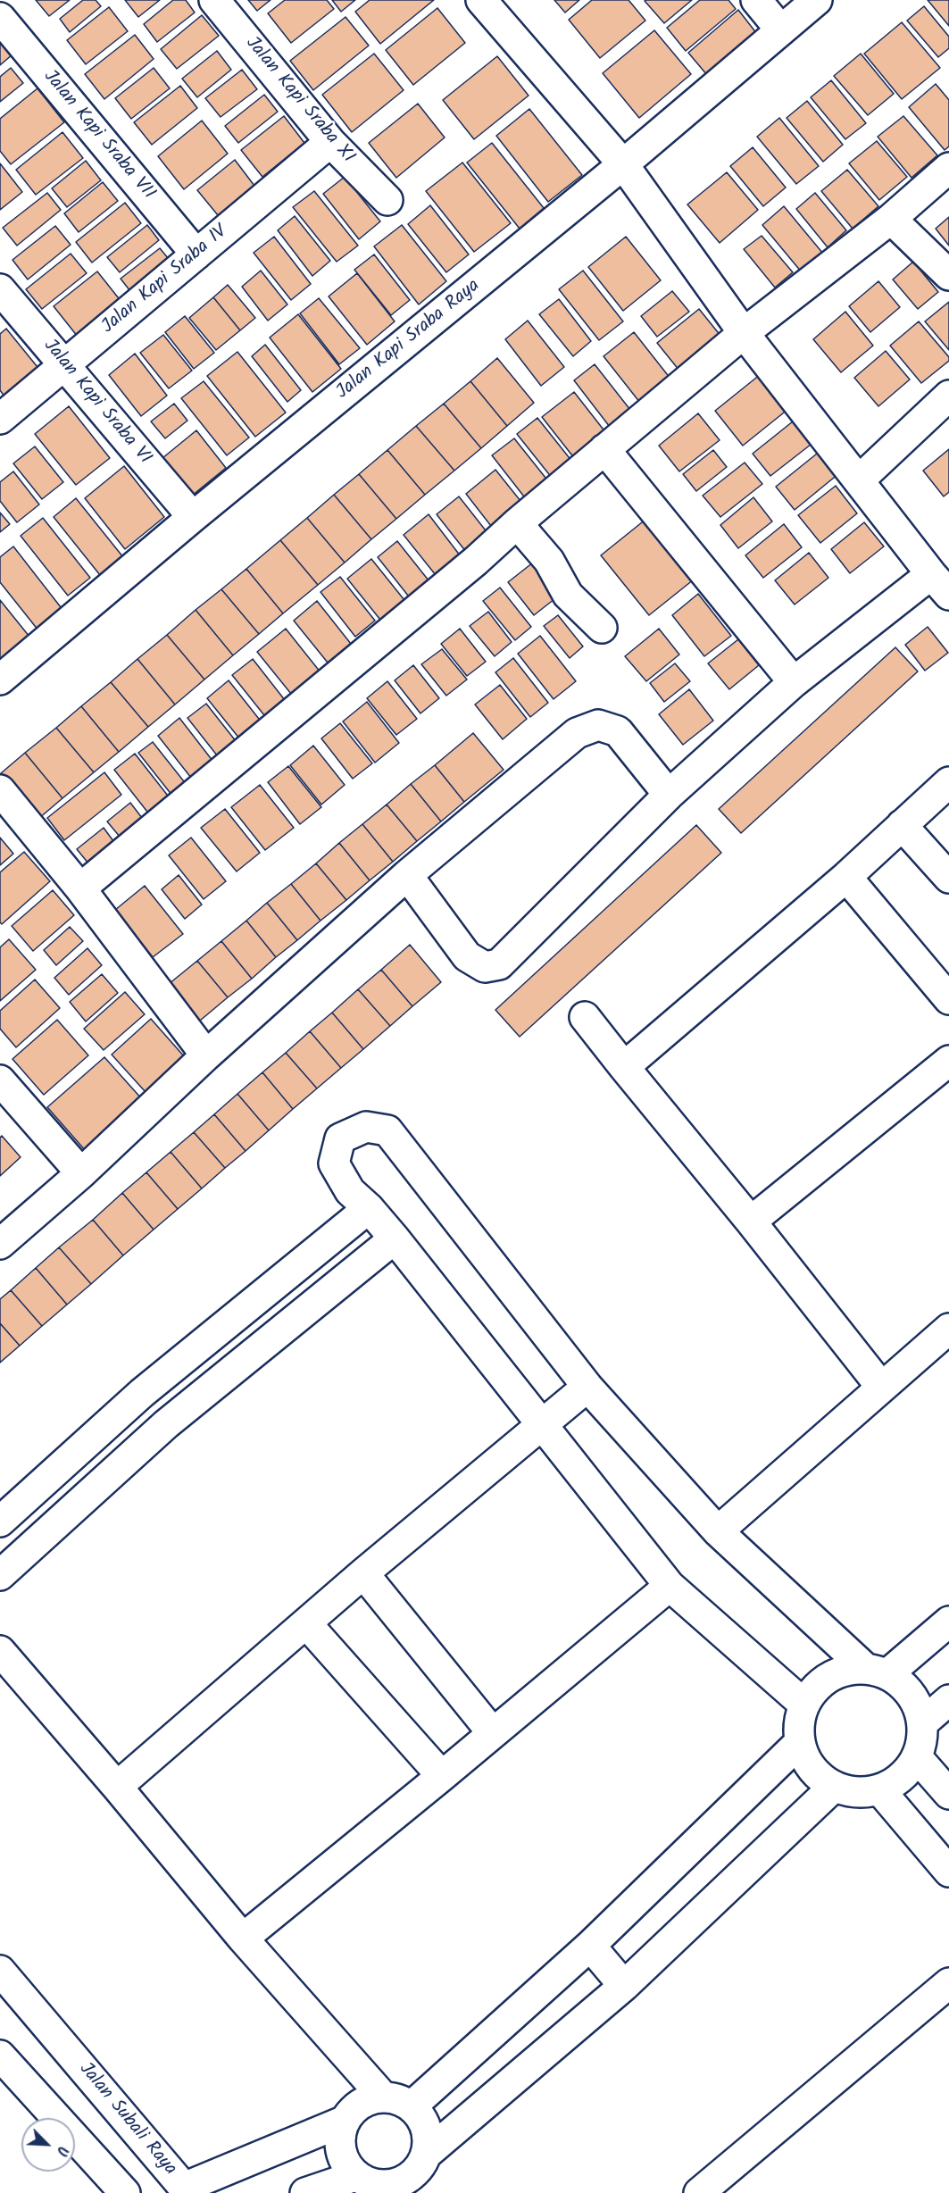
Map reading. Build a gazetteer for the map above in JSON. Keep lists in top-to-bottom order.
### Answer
{
  "streets": {
    "street": [
      "Jalan Kapi Sraba XI",
      "Jalan Kapi Sraba VII",
      "Jalan Kapi Sraba IV",
      "Jalan Kapi Sraba Raya",
      "Jalan Kapi Sraba VI",
      "Jalan Subali Raya"
    ]
  },
  "crossings": [
    ["Jalan Kapi Sraba XI", "Jalan Kapi Sraba IV"],
    ["Jalan Kapi Sraba VII", "Jalan Kapi Sraba IV"],
    ["Jalan Kapi Sraba IV", "Jalan Kapi Sraba VI"],
    ["Jalan Kapi Sraba Raya", "Jalan Kapi Sraba VI"]
  ],
  "north": "bottom right"
}
